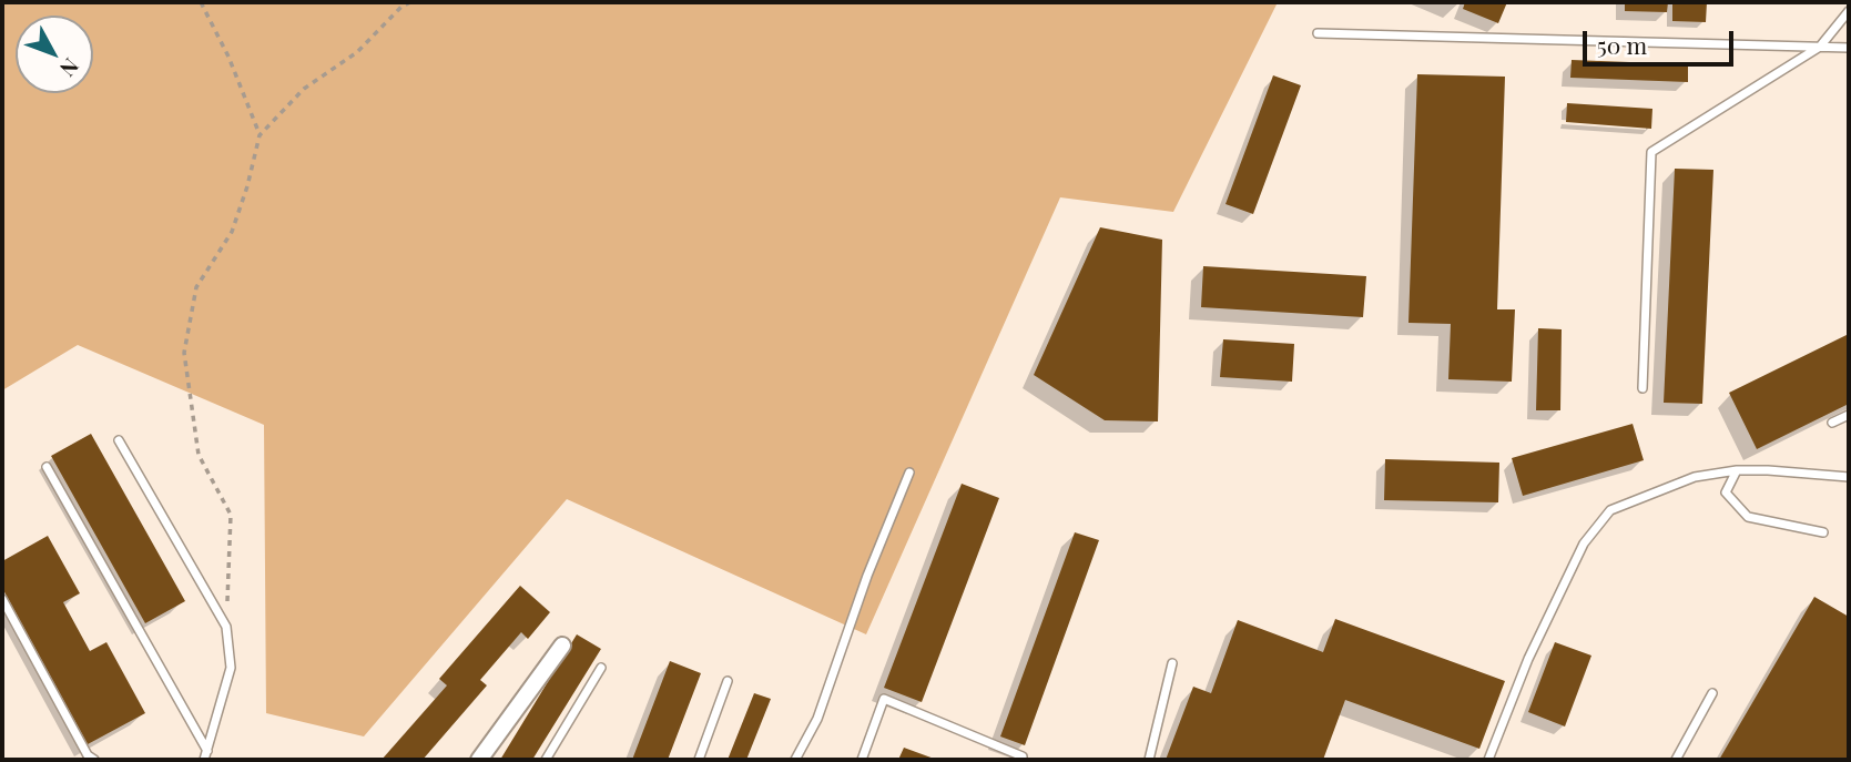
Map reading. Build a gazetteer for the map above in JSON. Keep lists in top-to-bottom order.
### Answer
{
  "scale_bar": "50 m",
  "north": "bottom right"
}
